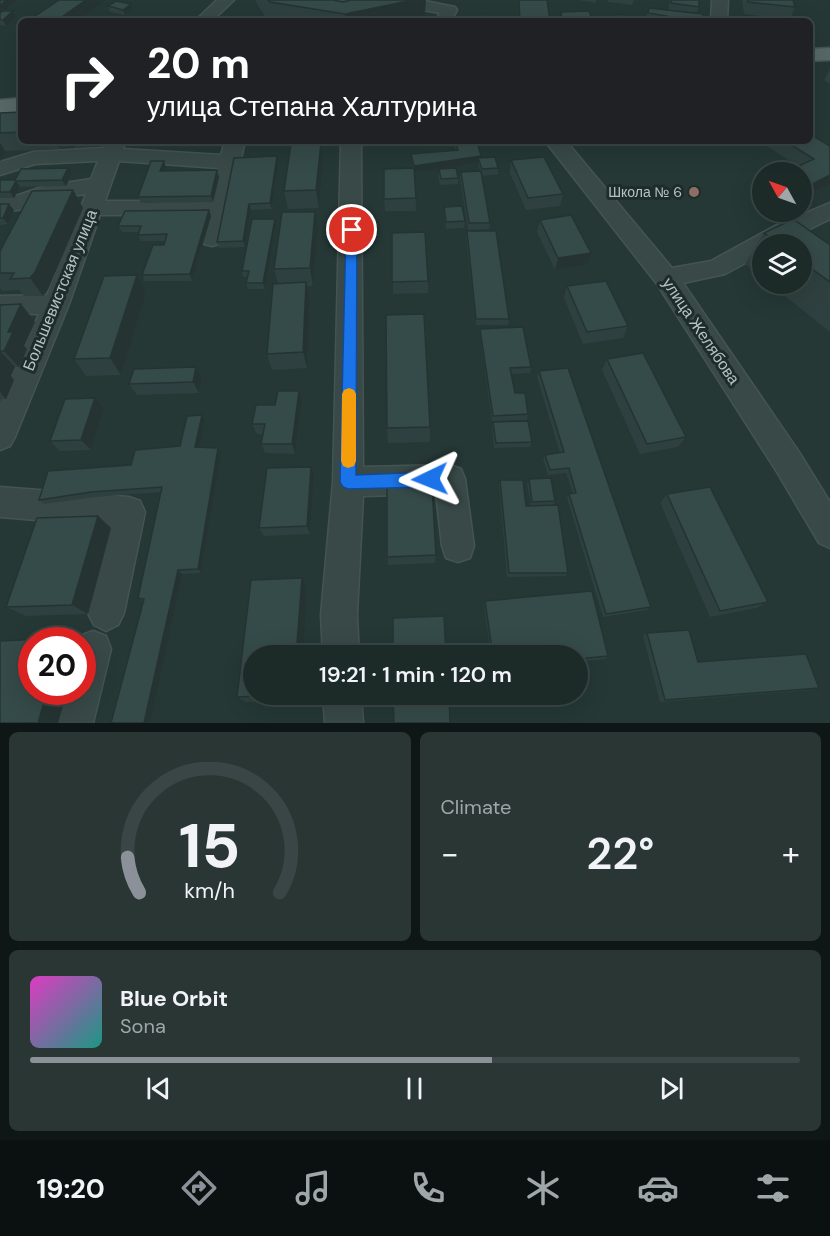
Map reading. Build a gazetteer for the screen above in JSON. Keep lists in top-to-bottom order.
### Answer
{
  "streets": {
    "street": ["Большевистская улица", "улица Желябова"]
  },
  "places": ["Школа № 6"],
  "north": "top left",
  "page": {
    "turn": ["20 m", "улица Степана Халтурина"],
    "limit": "20",
    "trip": "19:21 · 1 min · 120 m",
    "tile": "Climate",
    "heat": ["−", "22°", "+"],
    "song": ["Blue Orbit", "Sona"],
    "tabs": "19:20",
    "gauge": ["15", "km/h"]
  }
}
